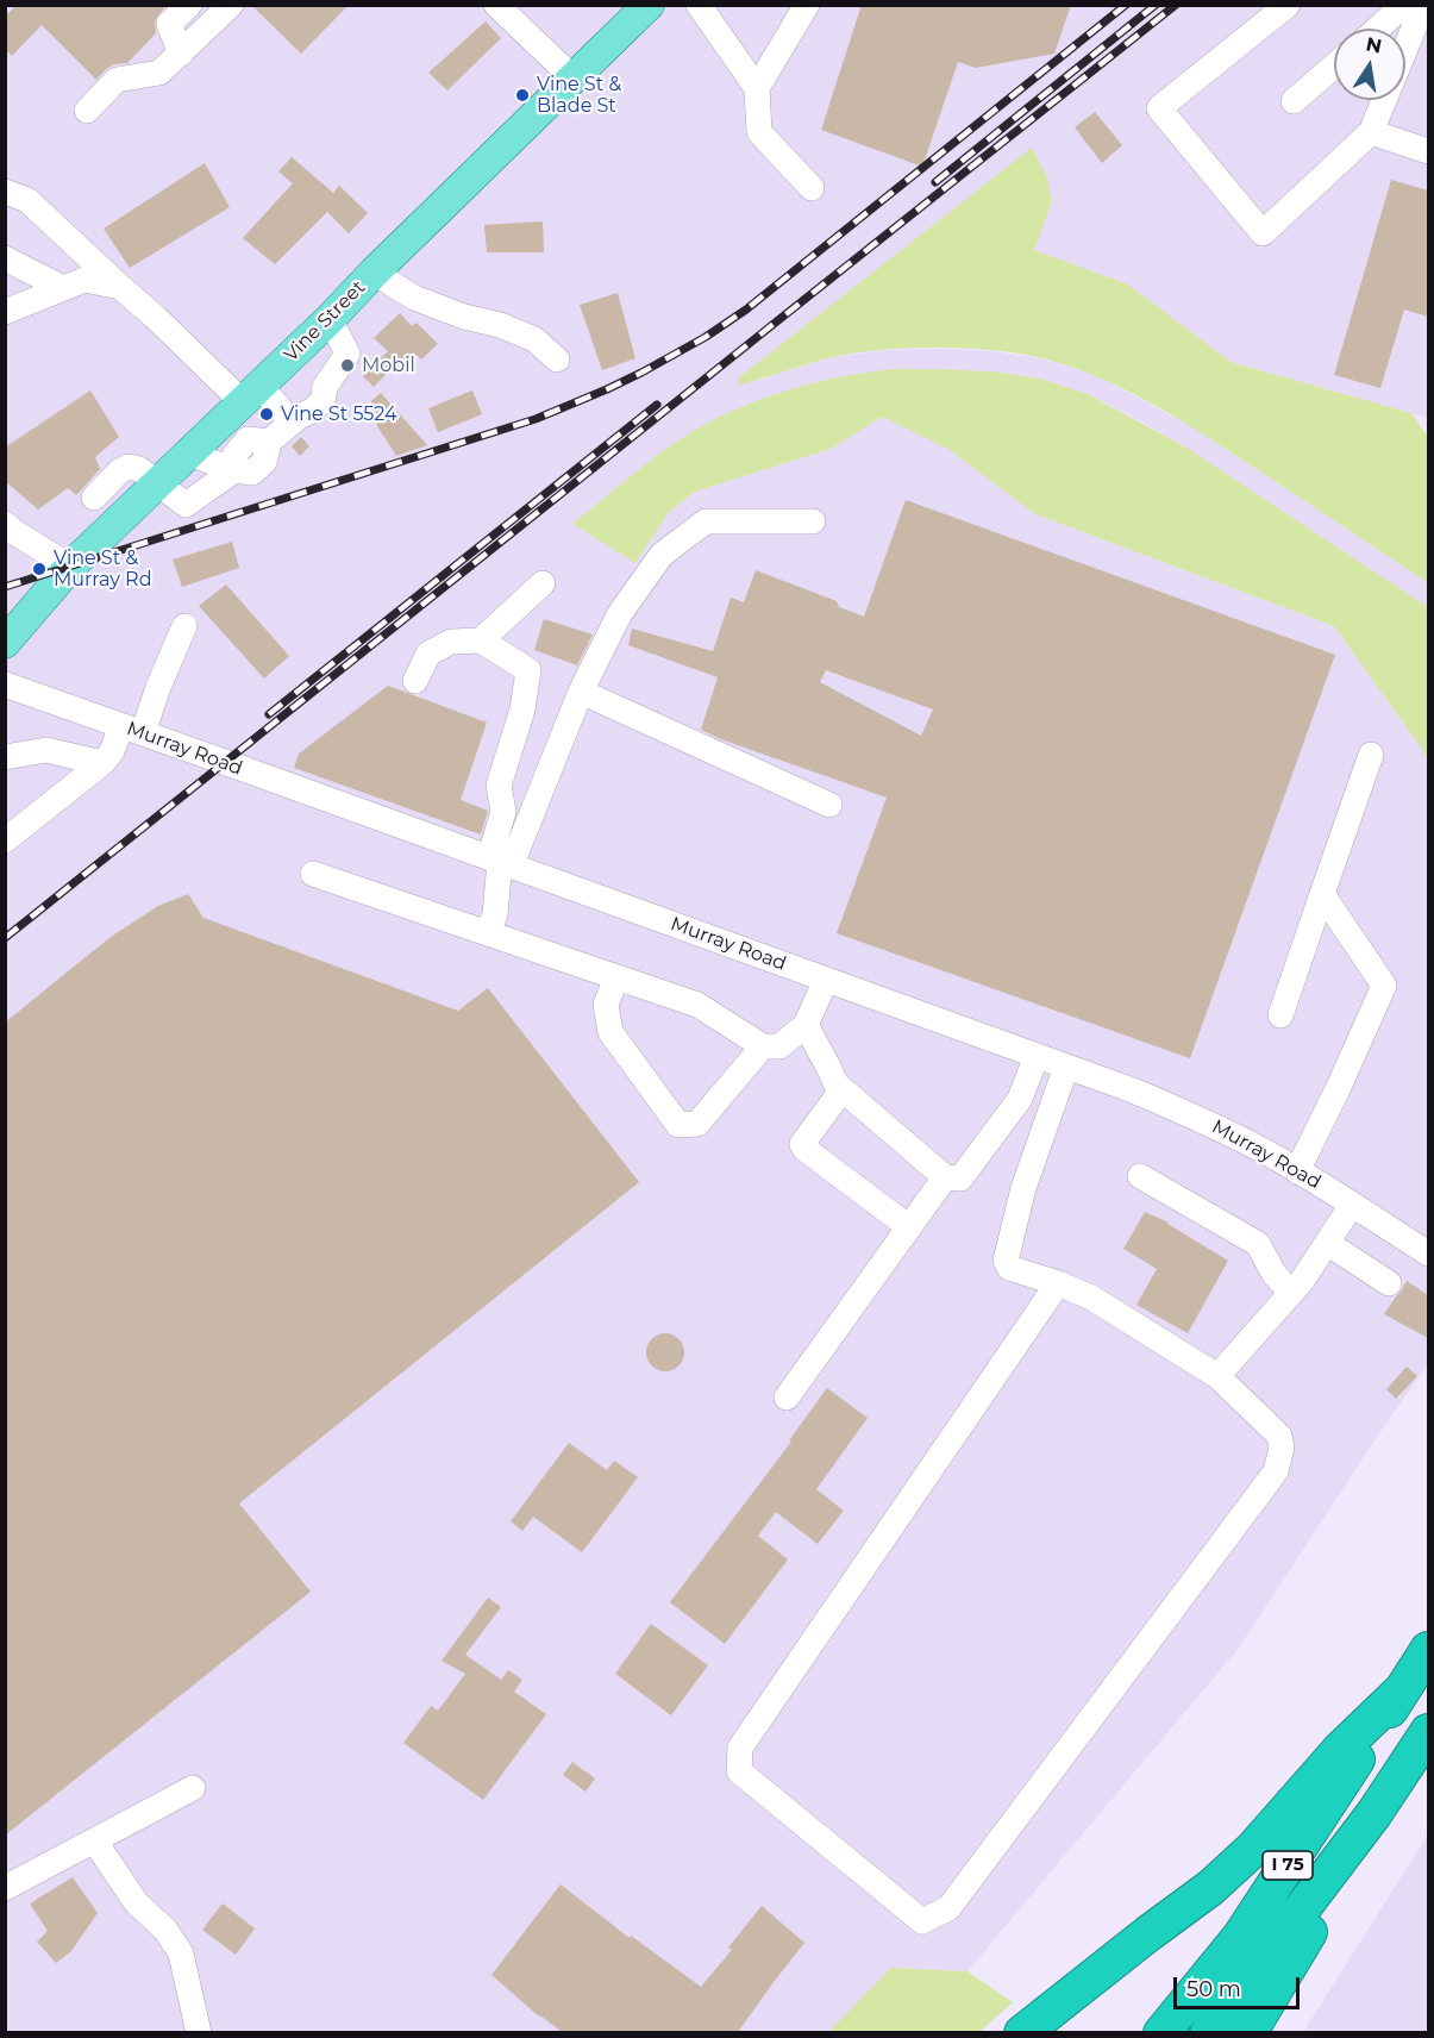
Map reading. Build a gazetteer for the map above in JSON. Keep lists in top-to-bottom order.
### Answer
{
  "streets": {
    "highway": ["I 75"],
    "main road": ["Vine Street"],
    "street": ["Murray Road"]
  },
  "places": [
    "Vine St & Blade St",
    "Mobil",
    "Vine St 5524",
    "Vine St & Murray Rd"
  ],
  "scale_bar": "50 m",
  "north": "top"
}
